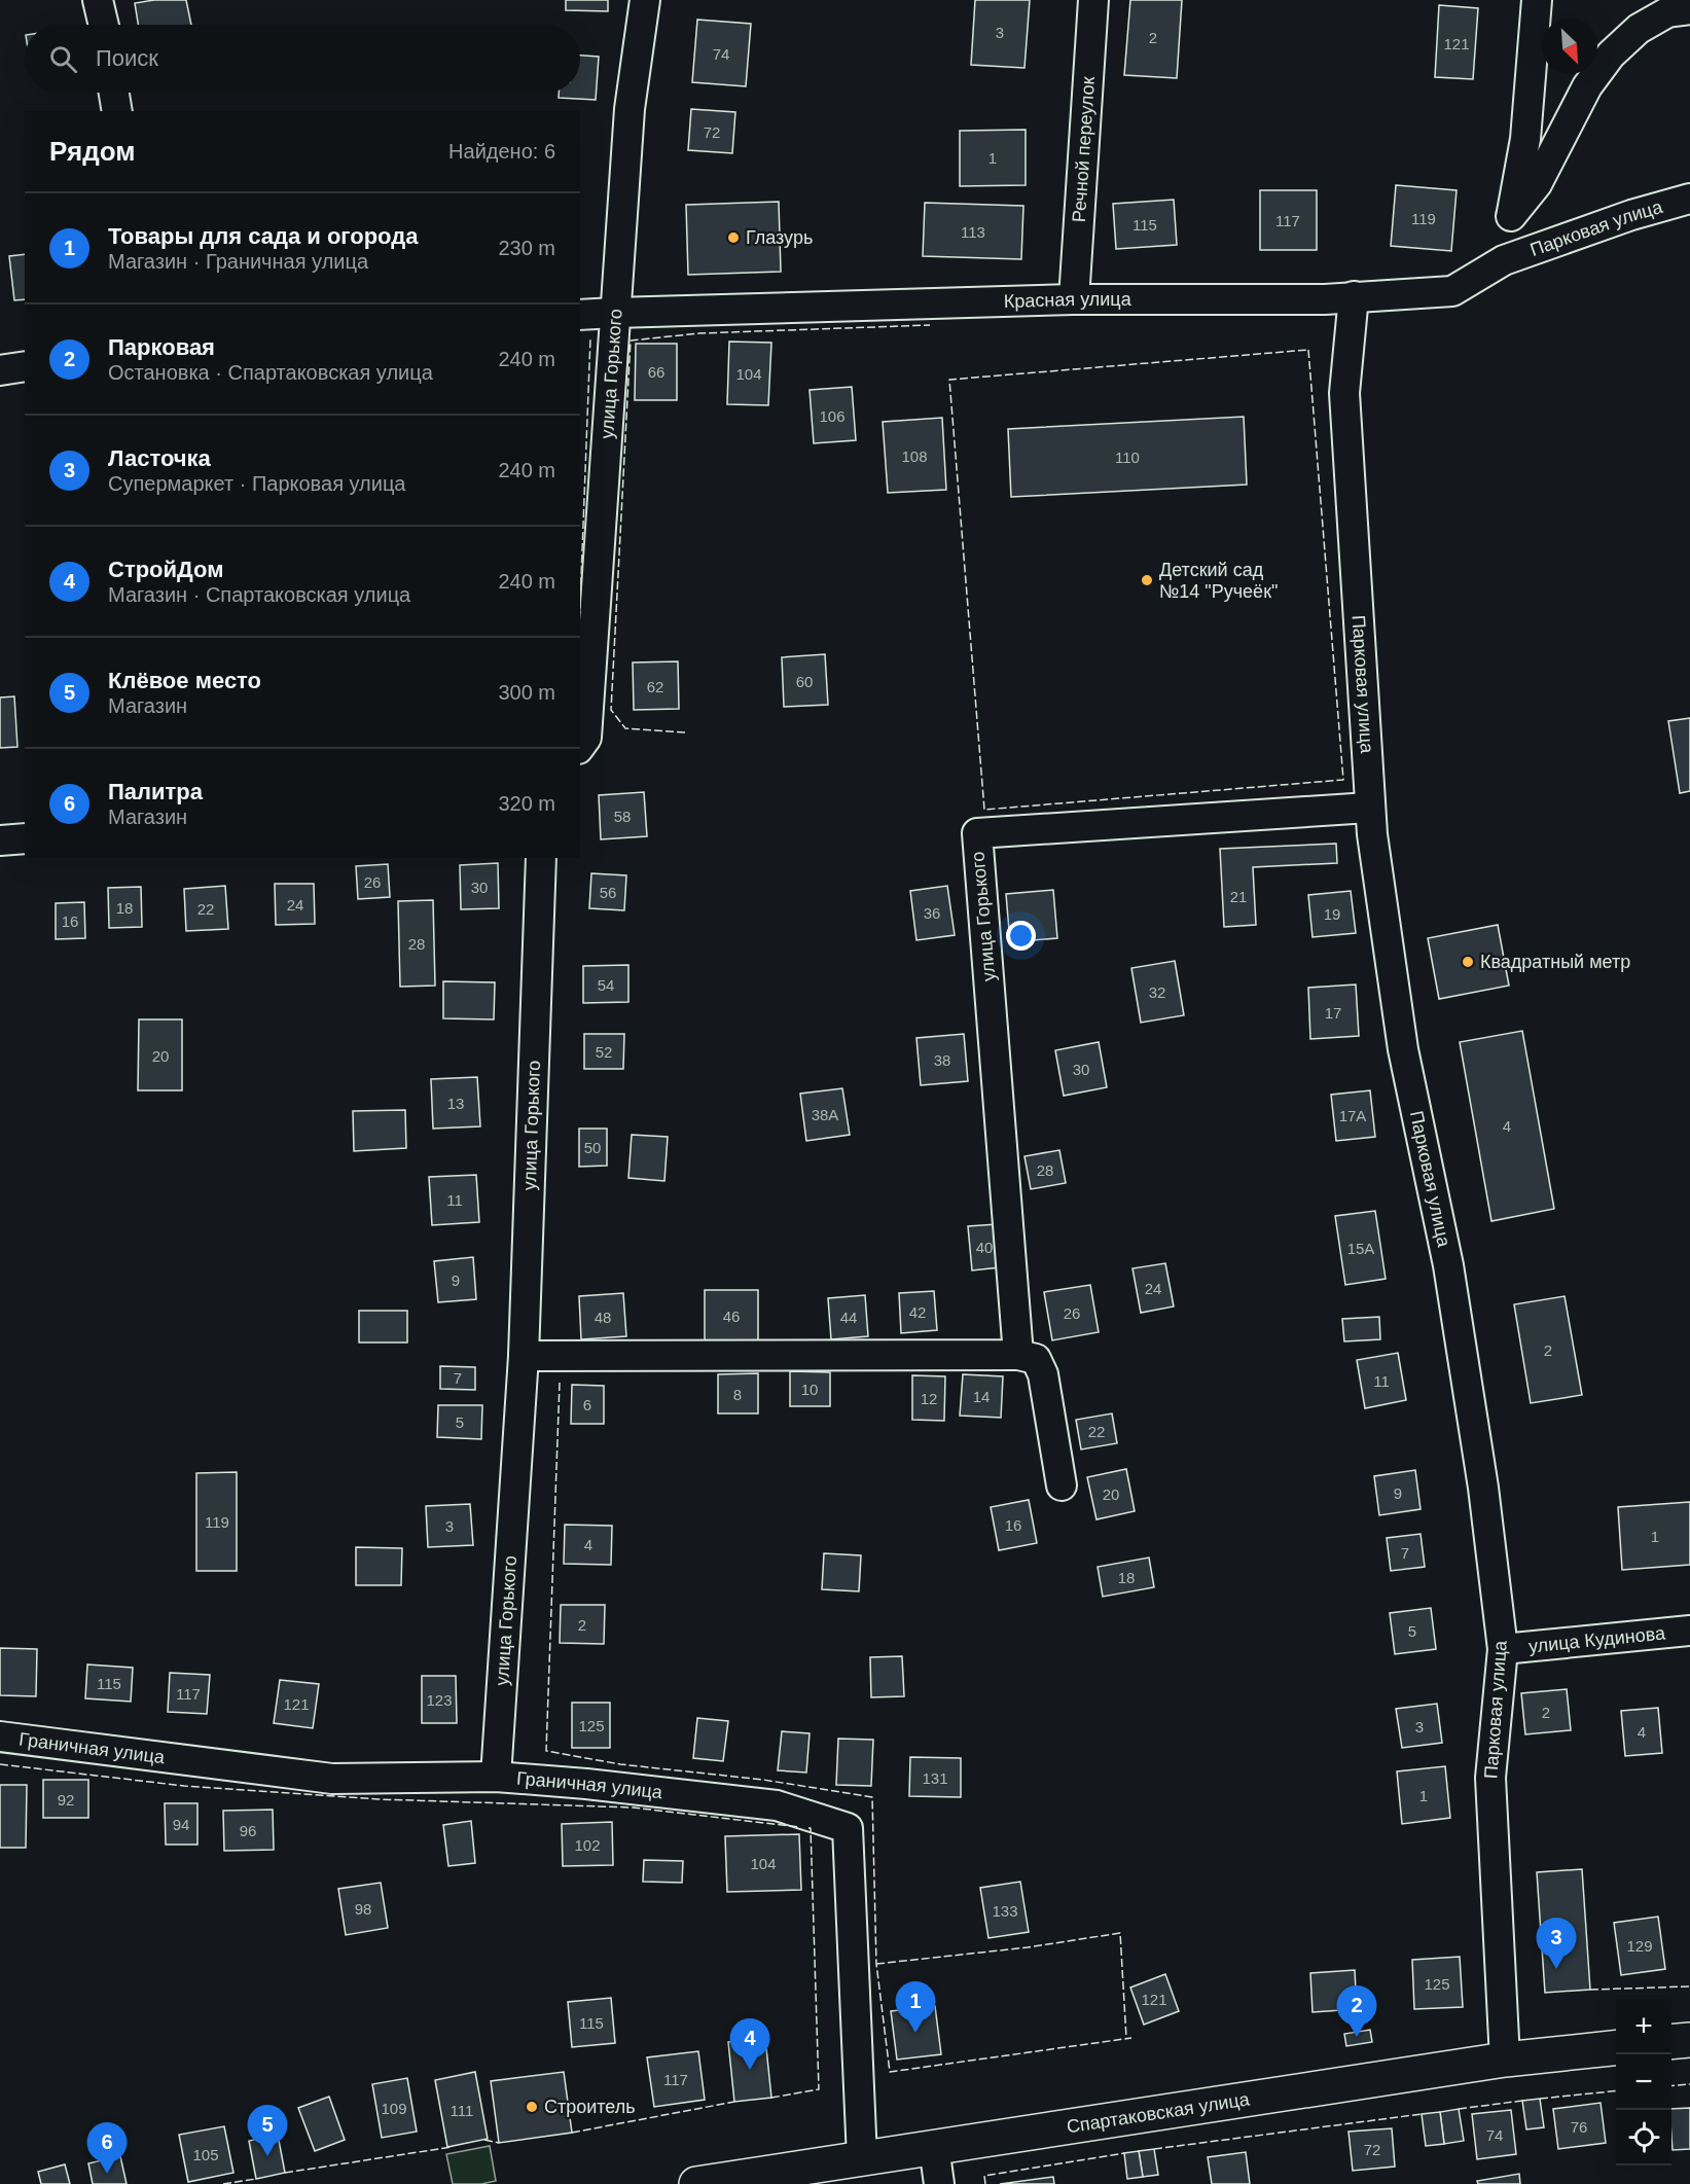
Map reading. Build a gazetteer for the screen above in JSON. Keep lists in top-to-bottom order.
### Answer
{
  "streets": {
    "main road": ["Спартаковская улица"],
    "street": [
      "Речной переулок",
      "Парковая улица",
      "Красная улица",
      "улица Горького",
      "улица Кудинова",
      "Граничная улица"
    ]
  },
  "crossings": [
    ["Речной переулок", "Красная улица"],
    ["Парковая улица", "Красная улица"],
    ["Парковая улица", "улица Горького"],
    ["Парковая улица", "улица Кудинова"],
    ["Парковая улица", "Спартаковская улица"],
    ["Красная улица", "улица Горького"],
    ["улица Горького", "Граничная улица"],
    ["Граничная улица", "Спартаковская улица"]
  ],
  "places": [
    "Глазурь",
    "Детский сад №14 \"Ручеёк\"",
    "Квадратный метр",
    "Строитель"
  ],
  "house_numbers": [
    "3",
    "2",
    "121",
    "74",
    "72",
    "1",
    "119",
    "117",
    "115",
    "113",
    "66",
    "104",
    "106",
    "108",
    "110",
    "60",
    "62",
    "58",
    "26",
    "30",
    "56",
    "21",
    "24",
    "18",
    "22",
    "36",
    "19",
    "16",
    "28",
    "54",
    "32",
    "17",
    "52",
    "20",
    "38",
    "30",
    "13",
    "38А",
    "17А",
    "4",
    "50",
    "28",
    "11",
    "40",
    "15А",
    "9",
    "24",
    "42",
    "26",
    "46",
    "48",
    "44",
    "2",
    "7",
    "11",
    "10",
    "8",
    "14",
    "12",
    "6",
    "5",
    "22",
    "9",
    "20",
    "119",
    "16",
    "3",
    "1",
    "4",
    "7",
    "18",
    "2",
    "5",
    "115",
    "117",
    "123",
    "121",
    "2",
    "125",
    "3",
    "4",
    "131",
    "1",
    "92",
    "94",
    "96",
    "102",
    "104",
    "98",
    "133",
    "129",
    "125",
    "121",
    "115",
    "117",
    "109",
    "111",
    "76",
    "74",
    "72",
    "105"
  ],
  "north": "bottom right",
  "page": {
    "search": "Поиск",
    "heading": ["Рядом", "Найдено: 6"],
    "list": [
      {
        "mark": "1",
        "name": "Товары для сада и огорода",
        "note": "Магазин · Граничная улица",
        "value": "230 m"
      },
      {
        "mark": "2",
        "name": "Парковая",
        "note": "Остановка · Спартаковская улица",
        "value": "240 m"
      },
      {
        "mark": "3",
        "name": "Ласточка",
        "note": "Супермаркет · Парковая улица",
        "value": "240 m"
      },
      {
        "mark": "4",
        "name": "СтройДом",
        "note": "Магазин · Спартаковская улица",
        "value": "240 m"
      },
      {
        "mark": "5",
        "name": "Клёвое место",
        "note": "Магазин",
        "value": "300 m"
      },
      {
        "mark": "6",
        "name": "Палитра",
        "note": "Магазин",
        "value": "320 m"
      }
    ],
    "pins": [
      "3",
      "1",
      "2",
      "4",
      "5",
      "6"
    ],
    "map_buttons": ["+", "−"]
  }
}
